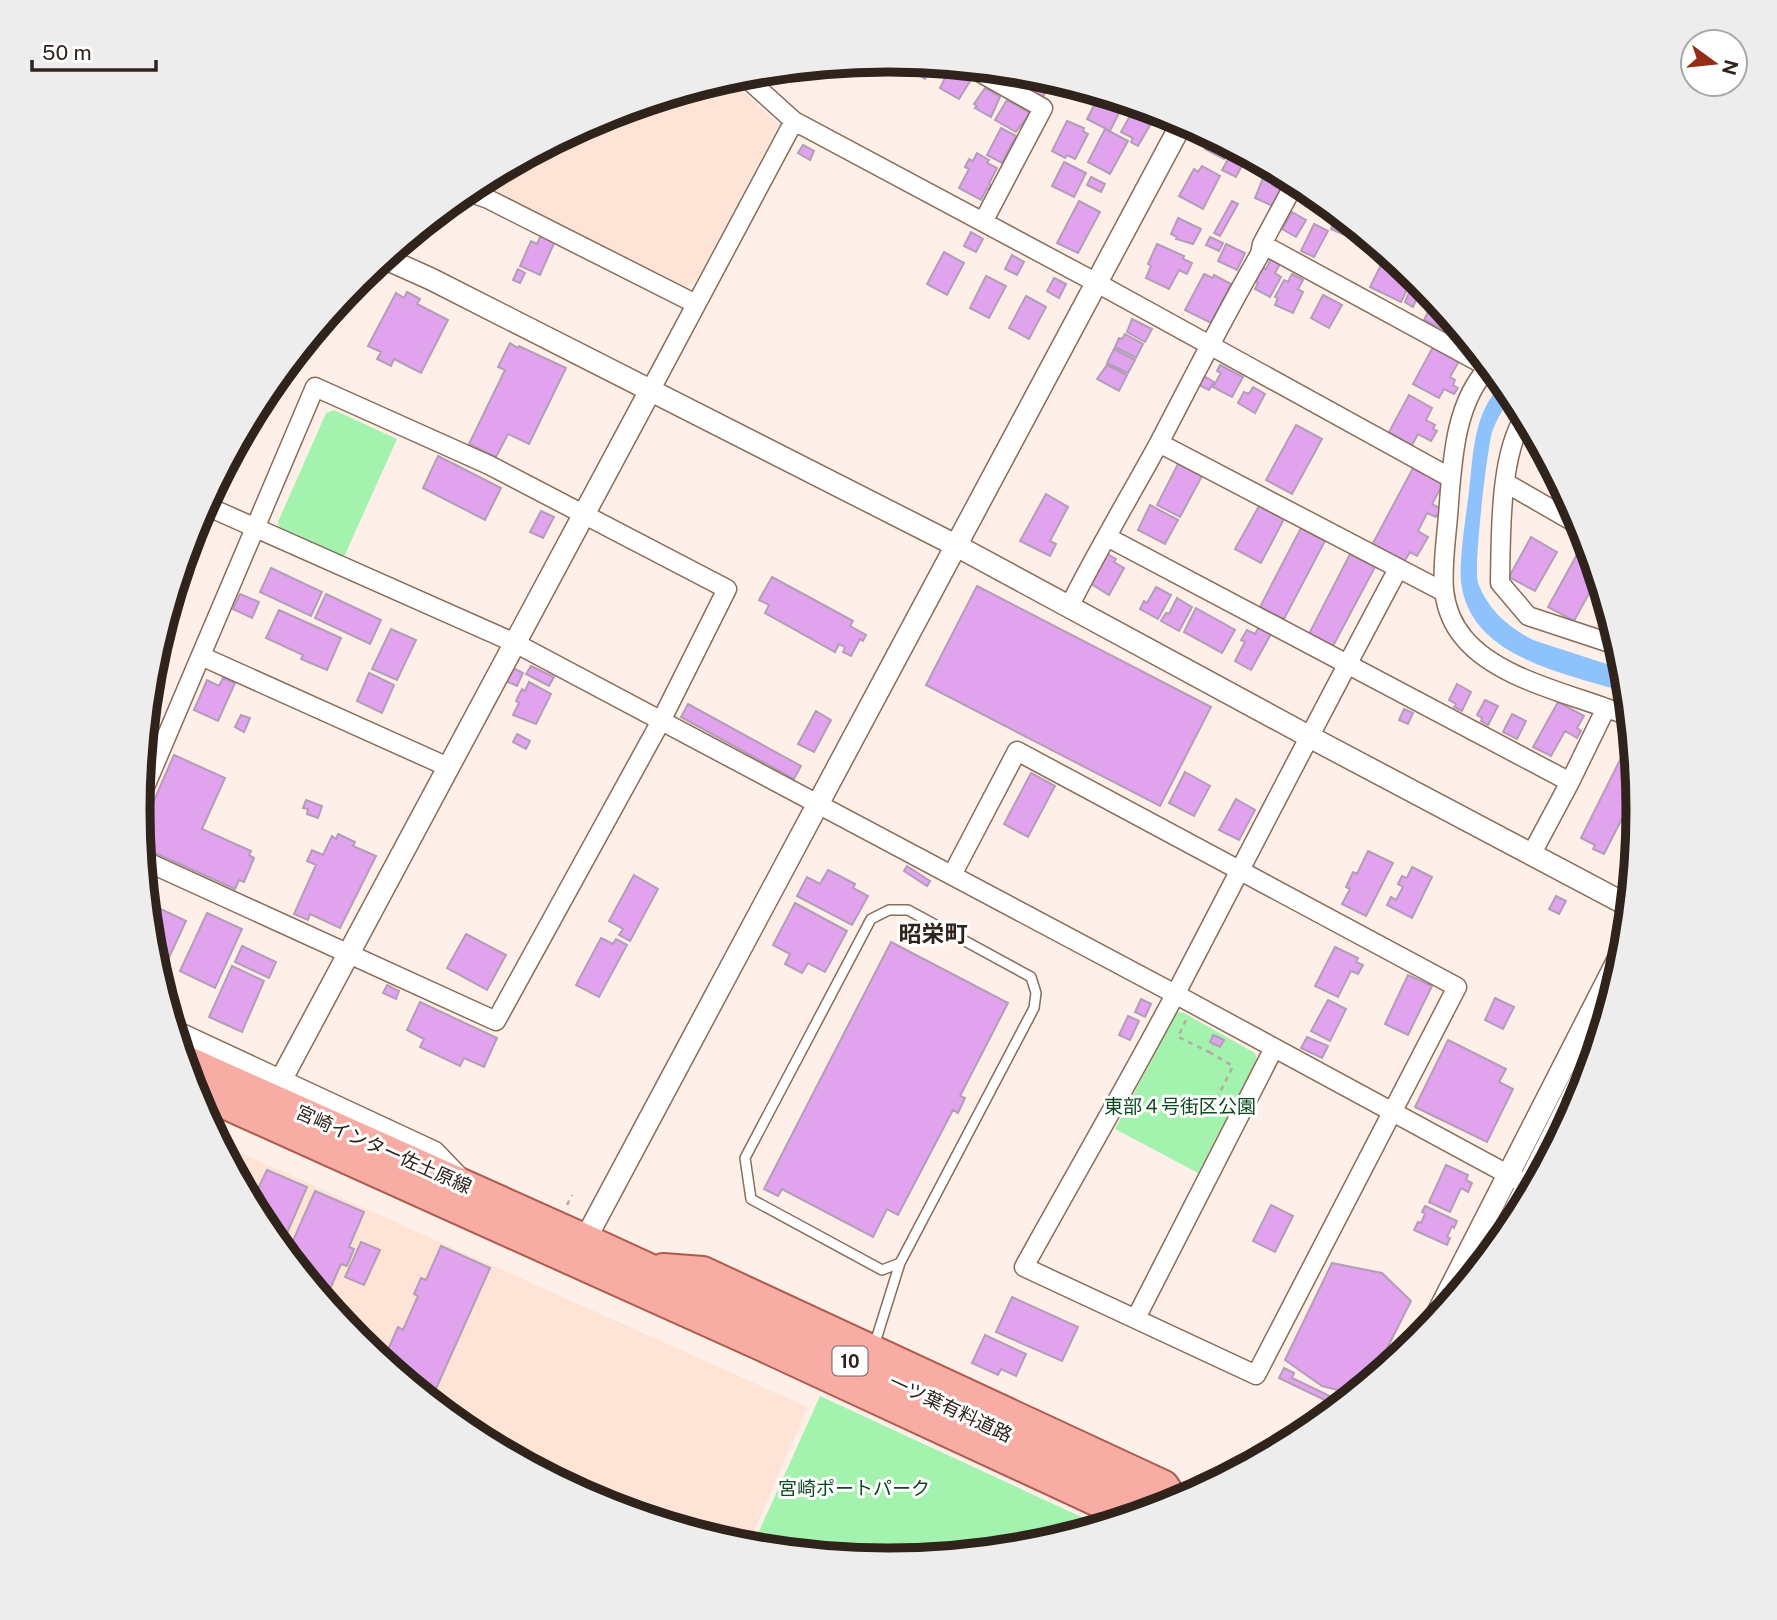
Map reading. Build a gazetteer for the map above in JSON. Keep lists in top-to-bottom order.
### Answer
{
  "streets": {
    "main road": ["宮崎インター佐土原線", "10", "一ツ葉有料道路"]
  },
  "crossings": [
    ["宮崎インター佐土原線", "一ツ葉有料道路"]
  ],
  "districts": ["昭栄町"],
  "parks": ["東部４号街区公園", "宮崎ポートパーク"],
  "scale_bar": "50 m",
  "north": "right"
}
